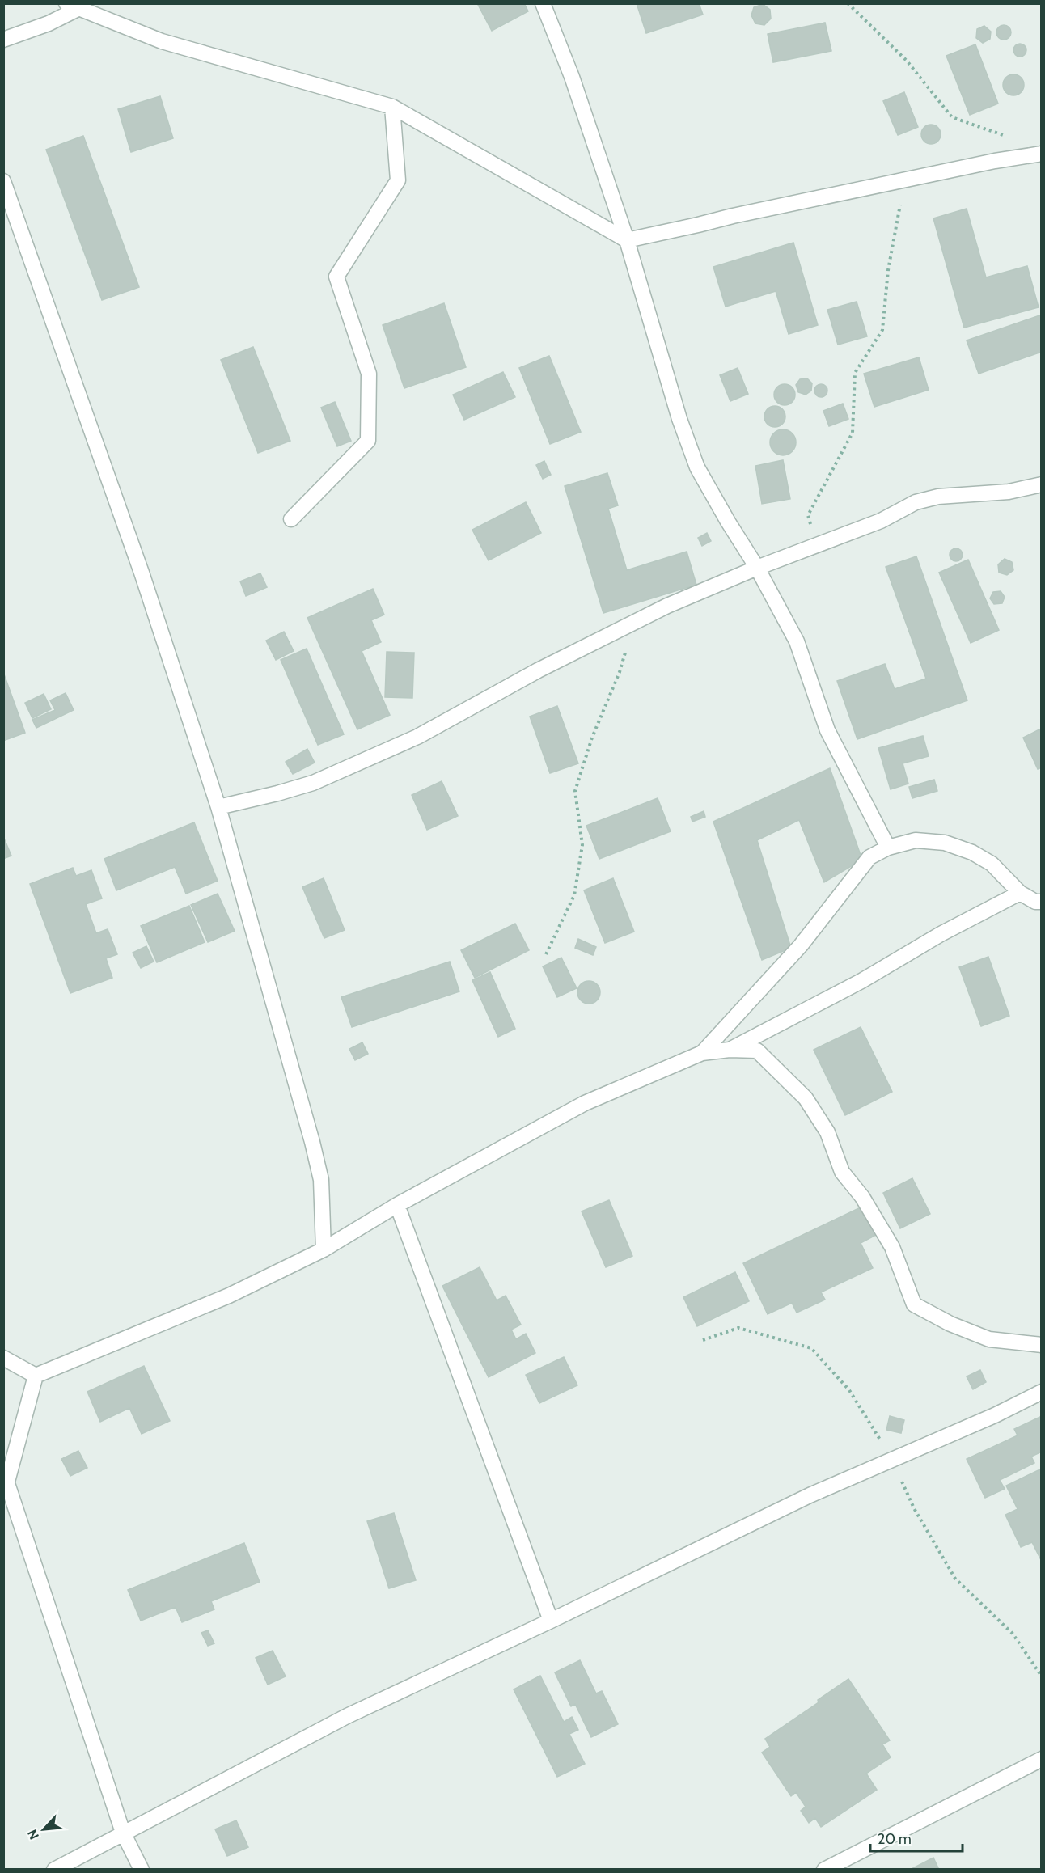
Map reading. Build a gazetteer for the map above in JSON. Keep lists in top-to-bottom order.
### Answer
{
  "scale_bar": "20 m",
  "north": "bottom left"
}
